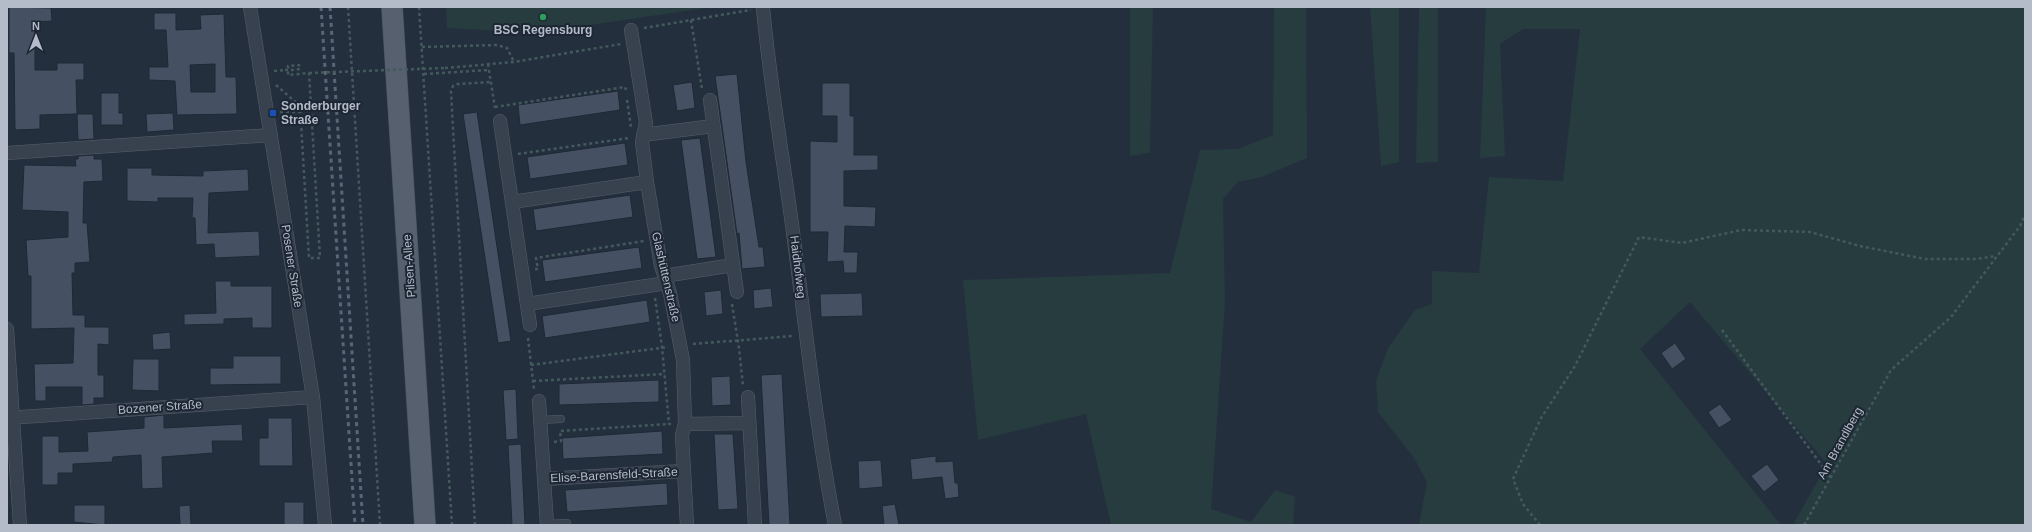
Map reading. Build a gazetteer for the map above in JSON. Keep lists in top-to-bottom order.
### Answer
{
  "streets": {
    "main road": ["Pilsen-Allee"],
    "street": [
      "Posener Straße",
      "Haidhofweg",
      "Glashüttenstraße",
      "Bozener Straße",
      "Elise-Barensfeld-Straße"
    ],
    "path": ["Am Brandlberg"]
  },
  "crossings": [
    ["Posener Straße", "Bozener Straße"],
    ["Glashüttenstraße", "Elise-Barensfeld-Straße"]
  ],
  "places": {
    "other": ["BSC Regensburg"],
    "transit": ["Sonderburger Straße"]
  },
  "north": "top"
}
